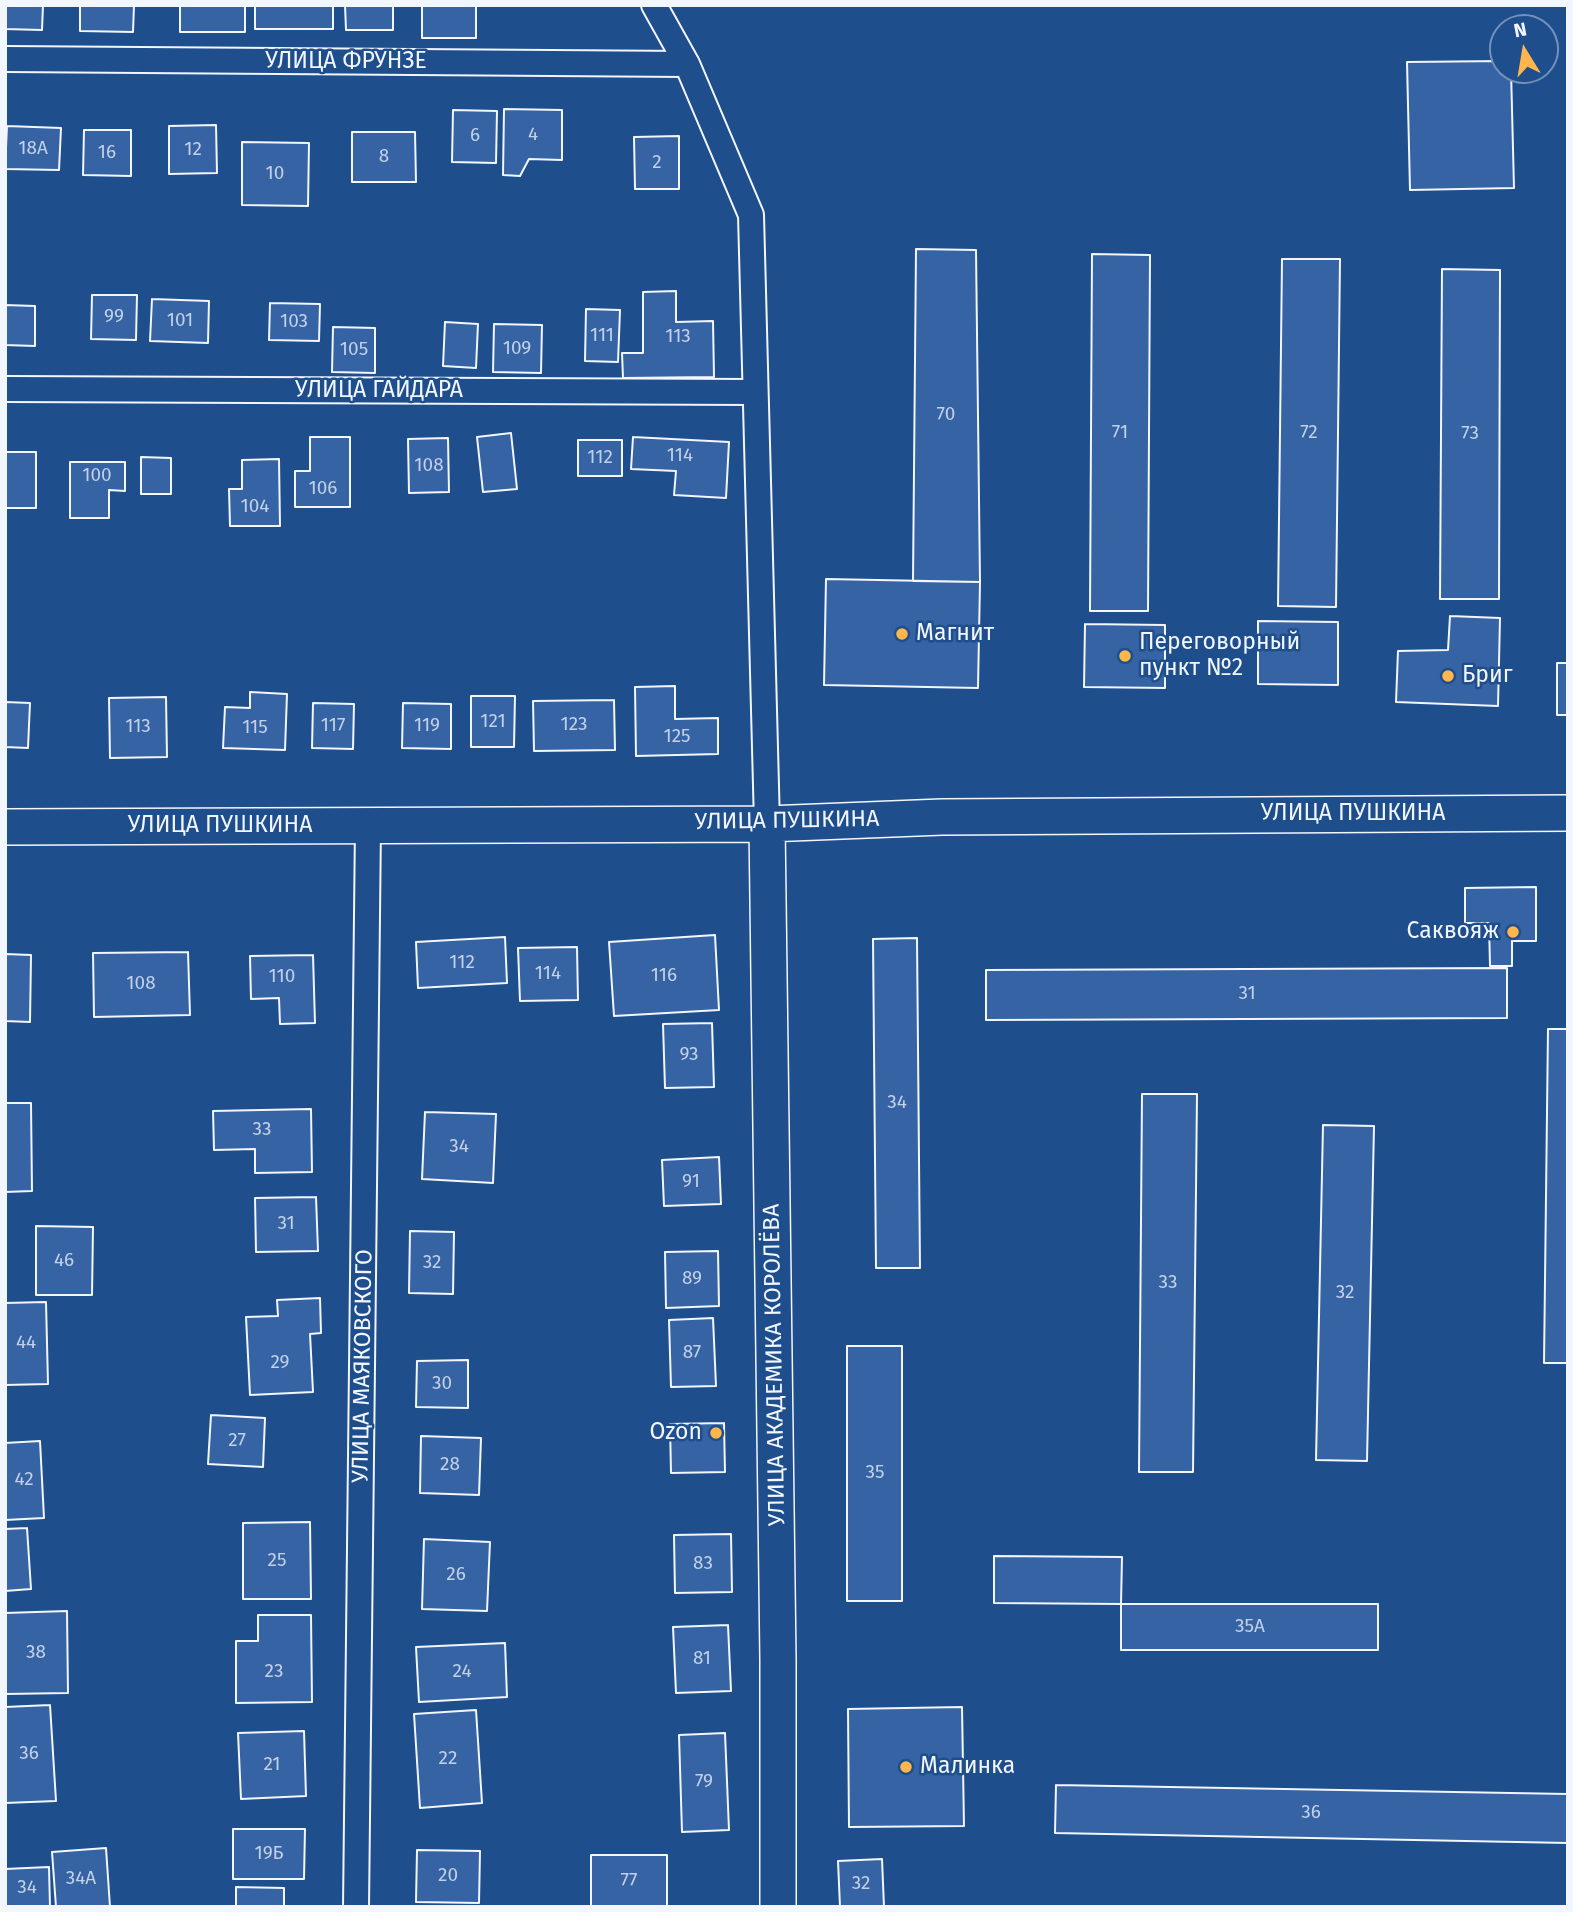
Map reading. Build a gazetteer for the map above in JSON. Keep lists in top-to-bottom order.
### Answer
{
  "streets": {
    "street": [
      "УЛИЦА ФРУНЗЕ",
      "УЛИЦА ГАЙДАРА",
      "УЛИЦА ПУШКИНА",
      "УЛИЦА АКАДЕМИКА КОРОЛЁВА",
      "УЛИЦА МАЯКОВСКОГО"
    ]
  },
  "crossings": [
    ["УЛИЦА ПУШКИНА", "УЛИЦА АКАДЕМИКА КОРОЛЁВА"],
    ["УЛИЦА ПУШКИНА", "УЛИЦА МАЯКОВСКОГО"]
  ],
  "places": [
    "Магнит",
    "Переговорный пункт №2",
    "Бриг",
    "Саквояж",
    "Ozon",
    "Малинка"
  ],
  "house_numbers": [
    "4",
    "6",
    "18А",
    "12",
    "16",
    "8",
    "2",
    "10",
    "99",
    "101",
    "103",
    "111",
    "113",
    "109",
    "105",
    "70",
    "71",
    "72",
    "73",
    "114",
    "112",
    "108",
    "100",
    "106",
    "104",
    "121",
    "123",
    "117",
    "119",
    "113",
    "115",
    "125",
    "112",
    "114",
    "116",
    "110",
    "108",
    "31",
    "93",
    "34",
    "33",
    "34",
    "91",
    "31",
    "46",
    "32",
    "89",
    "33",
    "32",
    "44",
    "87",
    "29",
    "30",
    "27",
    "28",
    "35",
    "42",
    "25",
    "83",
    "26",
    "35А",
    "38",
    "81",
    "23",
    "24",
    "36",
    "22",
    "21",
    "79",
    "36",
    "19Б",
    "20",
    "34А",
    "77",
    "32",
    "34"
  ],
  "north": "top"
}
